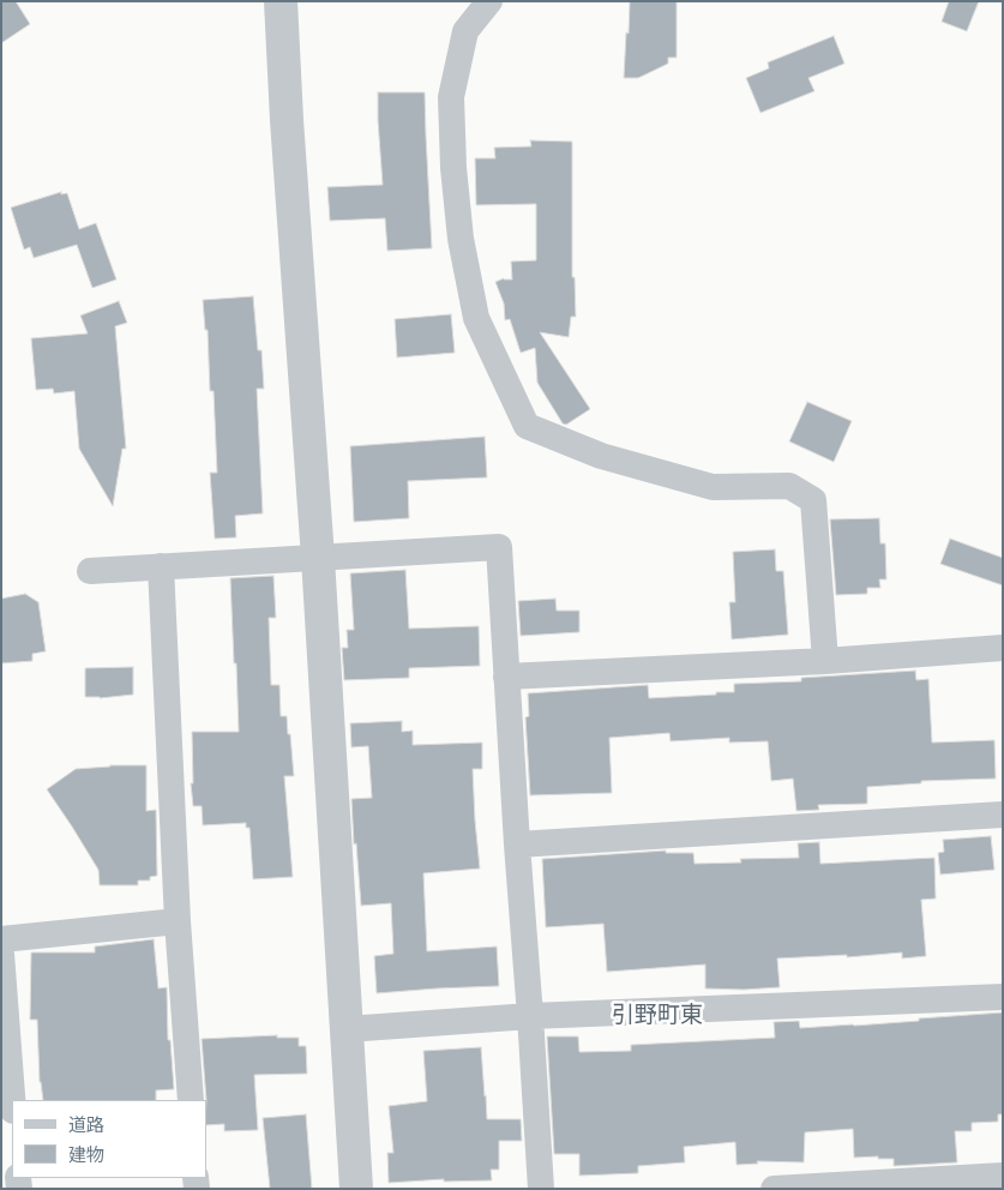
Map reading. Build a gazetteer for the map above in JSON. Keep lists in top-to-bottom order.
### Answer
{
  "districts": ["引野町東"],
  "legend": ["道路", "建物"]
}
